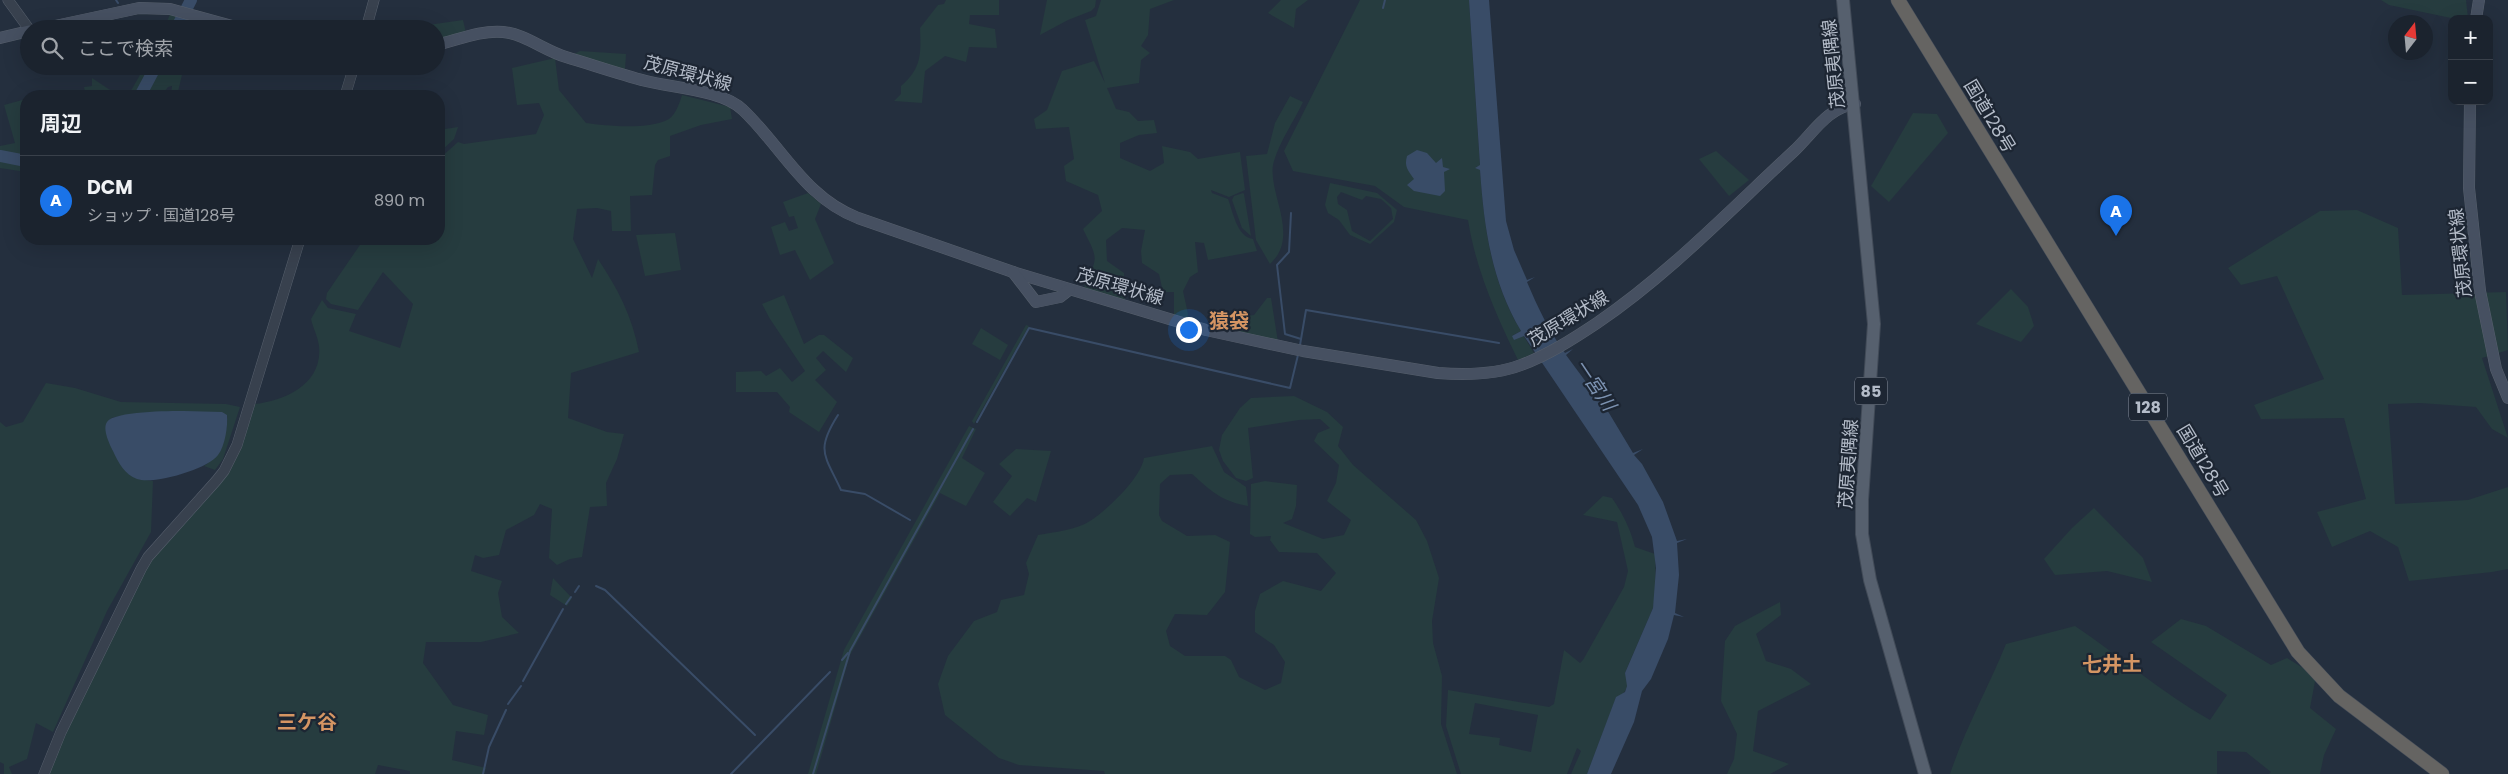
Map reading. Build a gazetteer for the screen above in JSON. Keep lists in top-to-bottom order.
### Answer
{
  "streets": {
    "highway": ["国道128号", "128"],
    "main road": ["茂原夷隅線", "茂原環状線", "85"]
  },
  "crossings": [
    ["茂原夷隅線", "茂原環状線"]
  ],
  "districts": ["猿袋", "七井土", "三ケ谷"],
  "water": ["一宮川"],
  "north": "top",
  "page": {
    "map_buttons": ["+", "−"],
    "search": "ここで検索",
    "heading": "周辺",
    "list": [
      {
        "mark": "A",
        "name": "DCM",
        "note": "ショップ · 国道128号",
        "value": "890 m"
      }
    ],
    "pins": "A"
  }
}
